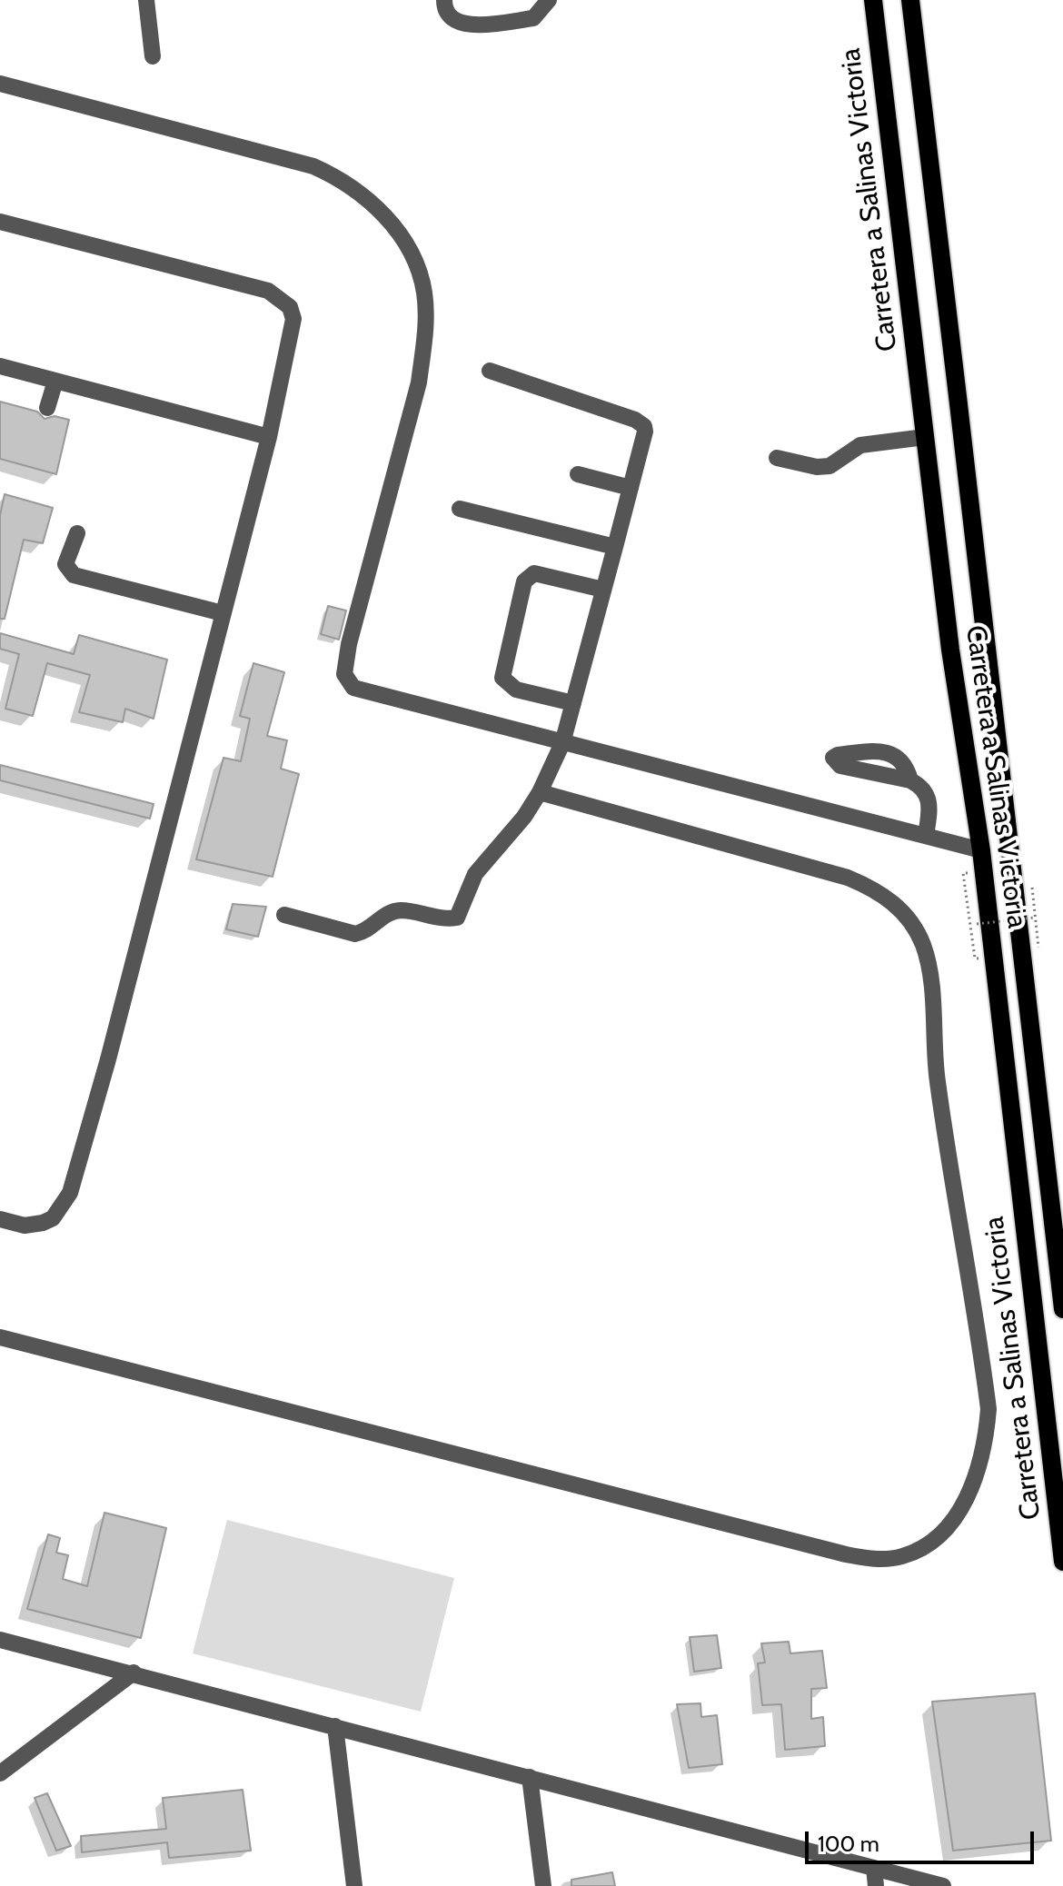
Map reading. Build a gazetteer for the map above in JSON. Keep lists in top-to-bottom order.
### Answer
{
  "streets": {
    "main road": ["Carretera a Salinas Victoria"]
  },
  "scale_bar": "100 m"
}
